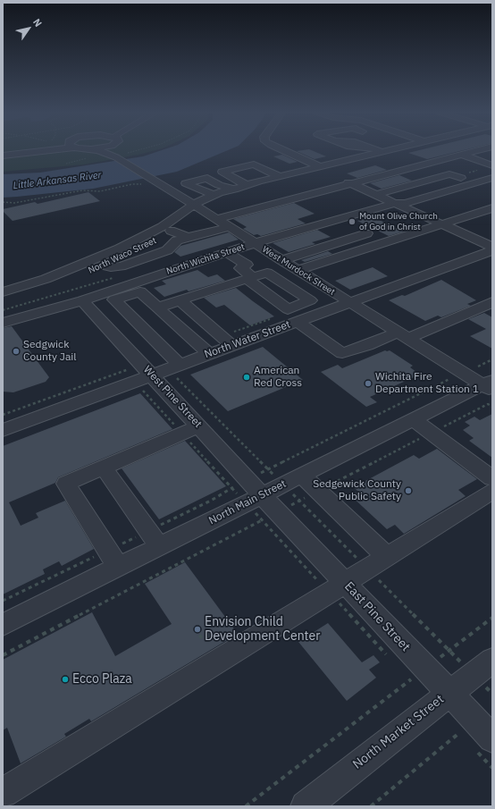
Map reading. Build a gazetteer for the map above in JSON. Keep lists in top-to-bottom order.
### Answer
{
  "streets": {
    "street": [
      "North Waco Street",
      "North Wichita Street",
      "West Murdock Street",
      "North Water Street",
      "West Pine Street",
      "North Main Street",
      "East Pine Street",
      "North Market Street"
    ]
  },
  "crossings": [
    ["North Waco Street", "West Murdock Street"],
    ["North Wichita Street", "West Murdock Street"],
    ["North Wichita Street", "West Pine Street"],
    ["West Murdock Street", "North Water Street"],
    ["West Murdock Street", "North Main Street"],
    ["North Water Street", "West Pine Street"],
    ["West Pine Street", "North Main Street"],
    ["West Pine Street", "East Pine Street"],
    ["North Main Street", "East Pine Street"],
    ["East Pine Street", "North Market Street"]
  ],
  "water": ["Little Arkansas River"],
  "places": [
    "Mount Olive Church of God in Christ",
    "Sedgwick County Jail",
    "American Red Cross",
    "Wichita Fire Department Station 1",
    "Sedgewick County Public Safety",
    "Envision Child Development Center",
    "Ecco Plaza"
  ],
  "north": "top right"
}
